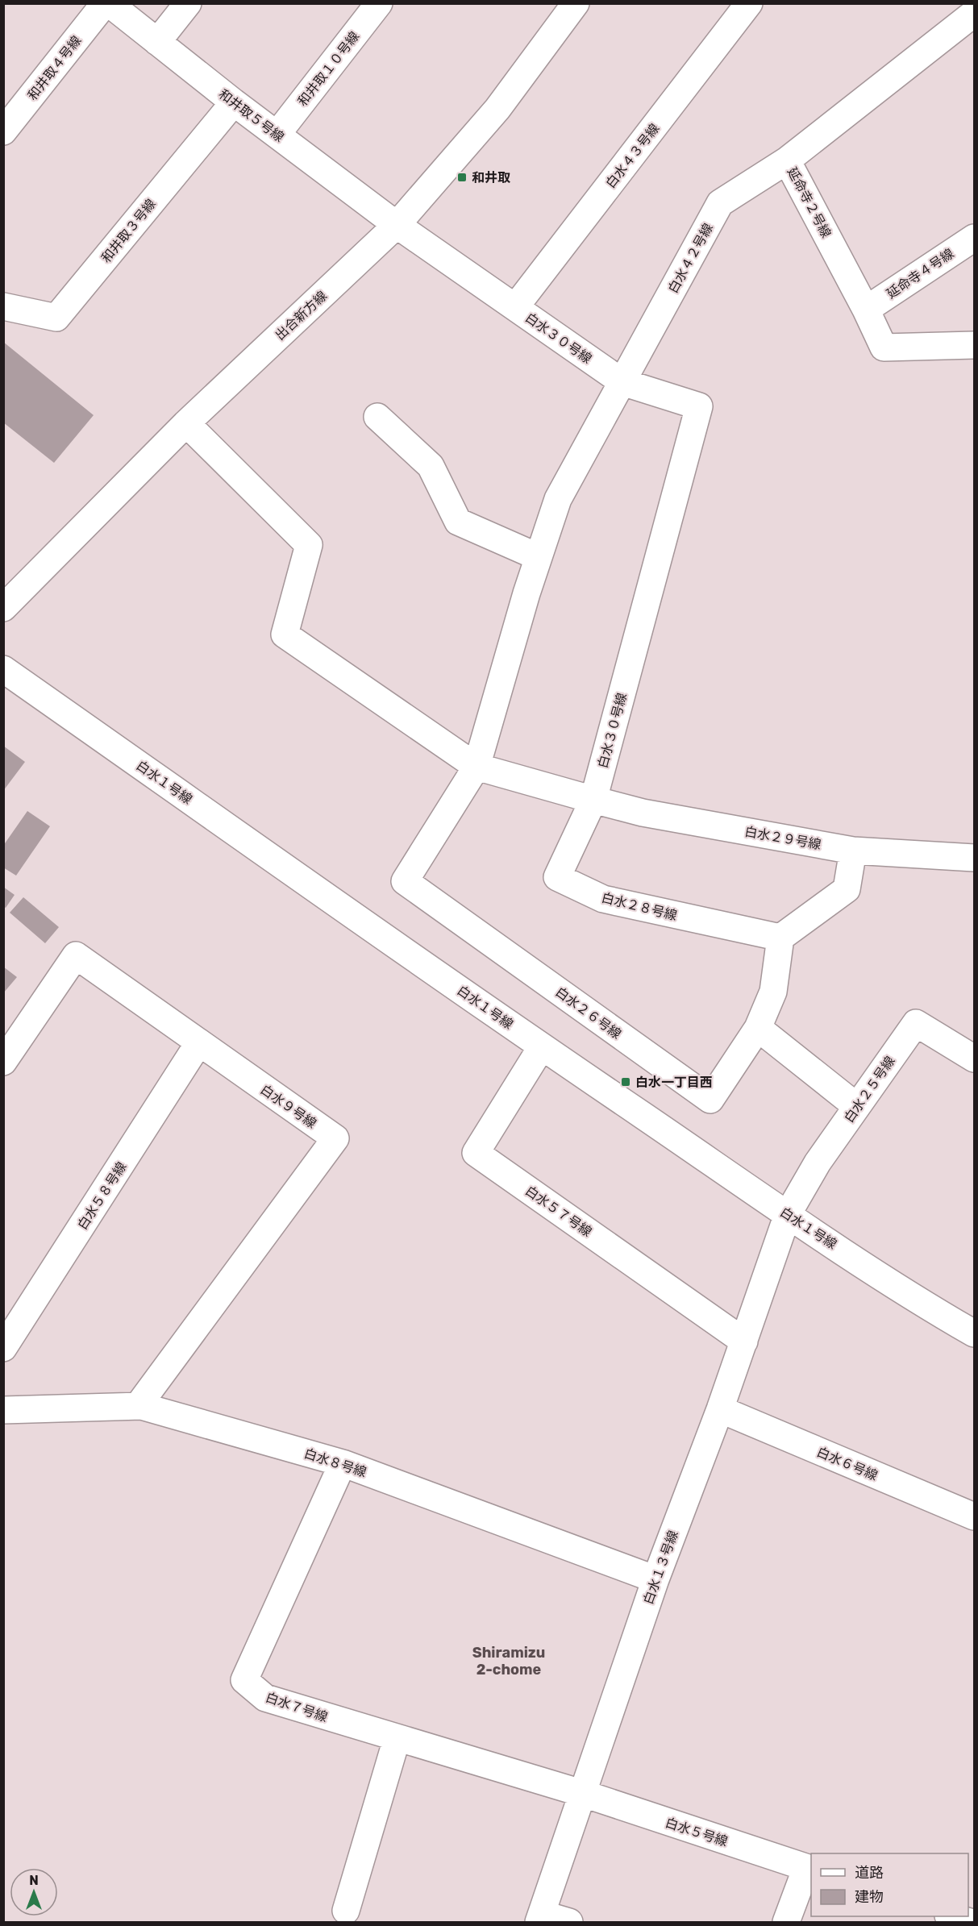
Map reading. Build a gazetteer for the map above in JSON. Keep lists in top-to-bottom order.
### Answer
{
  "streets": {
    "street": [
      "和井取４号線",
      "和井取１０号線",
      "和井取５号線",
      "白水４３号線",
      "延命寺２号線",
      "和井取３号線",
      "白水４２号線",
      "延命寺４号線",
      "出合新方線",
      "白水３０号線",
      "白水１号線",
      "白水２９号線",
      "白水２８号線",
      "白水２６号線",
      "白水２５号線",
      "白水９号線",
      "白水５８号線",
      "白水５７号線",
      "白水８号線",
      "白水６号線",
      "白水１３号線",
      "白水７号線",
      "白水５号線"
    ]
  },
  "crossings": [
    ["和井取４号線", "和井取５号線"],
    ["和井取１０号線", "和井取５号線"],
    ["和井取５号線", "和井取３号線"],
    ["和井取５号線", "出合新方線"],
    ["和井取５号線", "白水３０号線"],
    ["白水４３号線", "白水３０号線"],
    ["延命寺２号線", "白水４２号線"],
    ["延命寺２号線", "延命寺４号線"],
    ["白水４２号線", "白水３０号線"],
    ["白水４２号線", "白水２６号線"],
    ["出合新方線", "白水３０号線"],
    ["白水３０号線", "白水２９号線"],
    ["白水３０号線", "白水２８号線"],
    ["白水１号線", "白水２５号線"],
    ["白水１号線", "白水５７号線"],
    ["白水１号線", "白水１３号線"],
    ["白水２９号線", "白水２８号線"],
    ["白水２５号線", "白水１３号線"],
    ["白水９号線", "白水５８号線"],
    ["白水９号線", "白水８号線"],
    ["白水５７号線", "白水１３号線"],
    ["白水８号線", "白水１３号線"],
    ["白水８号線", "白水７号線"],
    ["白水６号線", "白水１３号線"],
    ["白水１３号線", "白水７号線"],
    ["白水１３号線", "白水５号線"],
    ["白水７号線", "白水５号線"]
  ],
  "districts": ["Shiramizu 2-chome"],
  "places": {
    "transit": ["和井取", "白水一丁目西"]
  },
  "legend": ["道路", "建物"],
  "north": "top"
}
